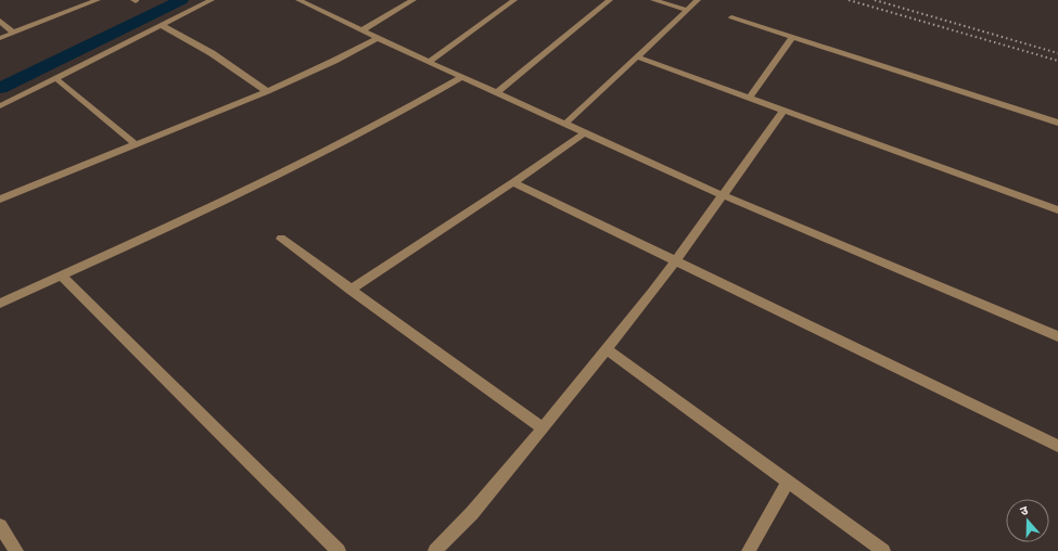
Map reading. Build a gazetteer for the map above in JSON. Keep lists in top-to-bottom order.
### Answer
{
  "north": "top"
}
